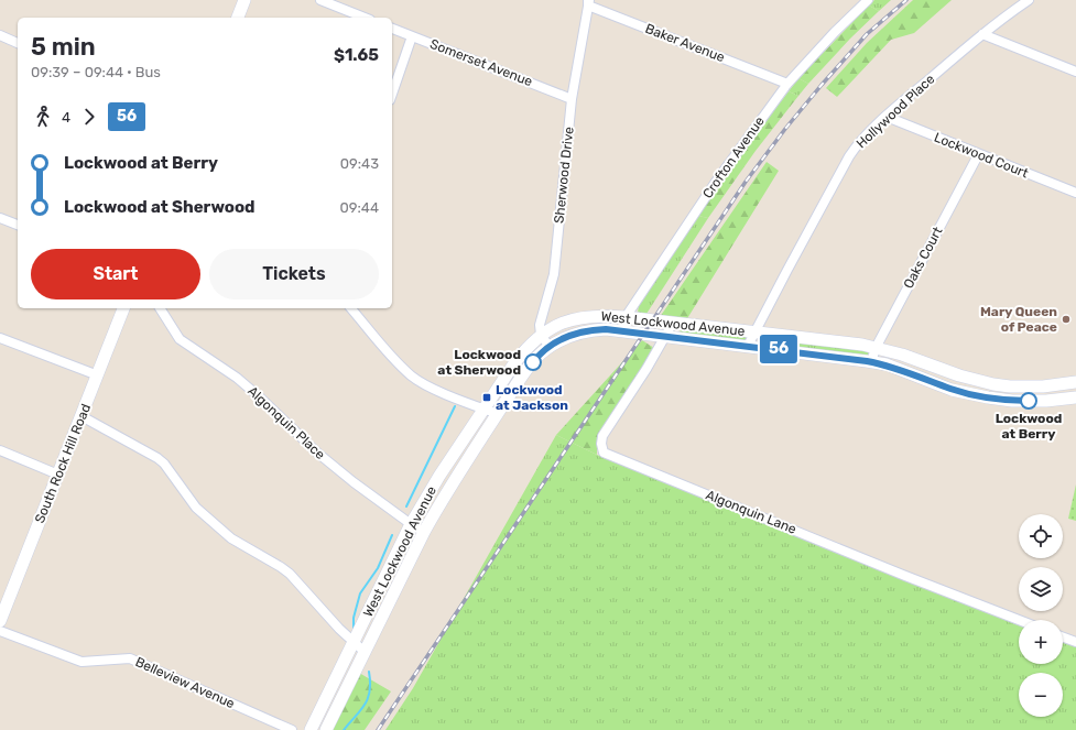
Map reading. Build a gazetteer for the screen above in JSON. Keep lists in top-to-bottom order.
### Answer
{
  "streets": {
    "main road": ["West Lockwood Avenue", "South Rock Hill Road"],
    "street": [
      "Baker Avenue",
      "Somerset Avenue",
      "Hollywood Place",
      "Lockwood Court",
      "Crofton Avenue",
      "Sherwood Drive",
      "Oaks Court",
      "Algonquin Place",
      "Algonquin Lane",
      "Belleview Avenue"
    ]
  },
  "crossings": [
    ["Baker Avenue", "Crofton Avenue"],
    ["Baker Avenue", "Sherwood Drive"],
    ["Somerset Avenue", "Sherwood Drive"],
    ["Hollywood Place", "Lockwood Court"],
    ["Hollywood Place", "West Lockwood Avenue"],
    ["Lockwood Court", "Oaks Court"],
    ["Crofton Avenue", "West Lockwood Avenue"],
    ["Sherwood Drive", "West Lockwood Avenue"],
    ["Oaks Court", "West Lockwood Avenue"],
    ["West Lockwood Avenue", "Algonquin Place"],
    ["West Lockwood Avenue", "Algonquin Lane"]
  ],
  "places": {
    "other": ["Mary Queen of Peace", "Lockwood at Sherwood", "Lockwood at Berry"],
    "transit": ["Lockwood at Jackson"]
  },
  "lines": ["bus line 56"],
  "page": {
    "on_map": "56",
    "heading": ["5 min", "09:39 – 09:44 · Bus", "$1.65"],
    "legs": ["4", "56"],
    "list": [
      {
        "name": "Lockwood at Berry",
        "value": "09:43"
      },
      {
        "name": "Lockwood at Sherwood",
        "value": "09:44"
      }
    ],
    "buttons": ["Start", "Tickets"],
    "map_buttons": ["+", "−"]
  }
}
